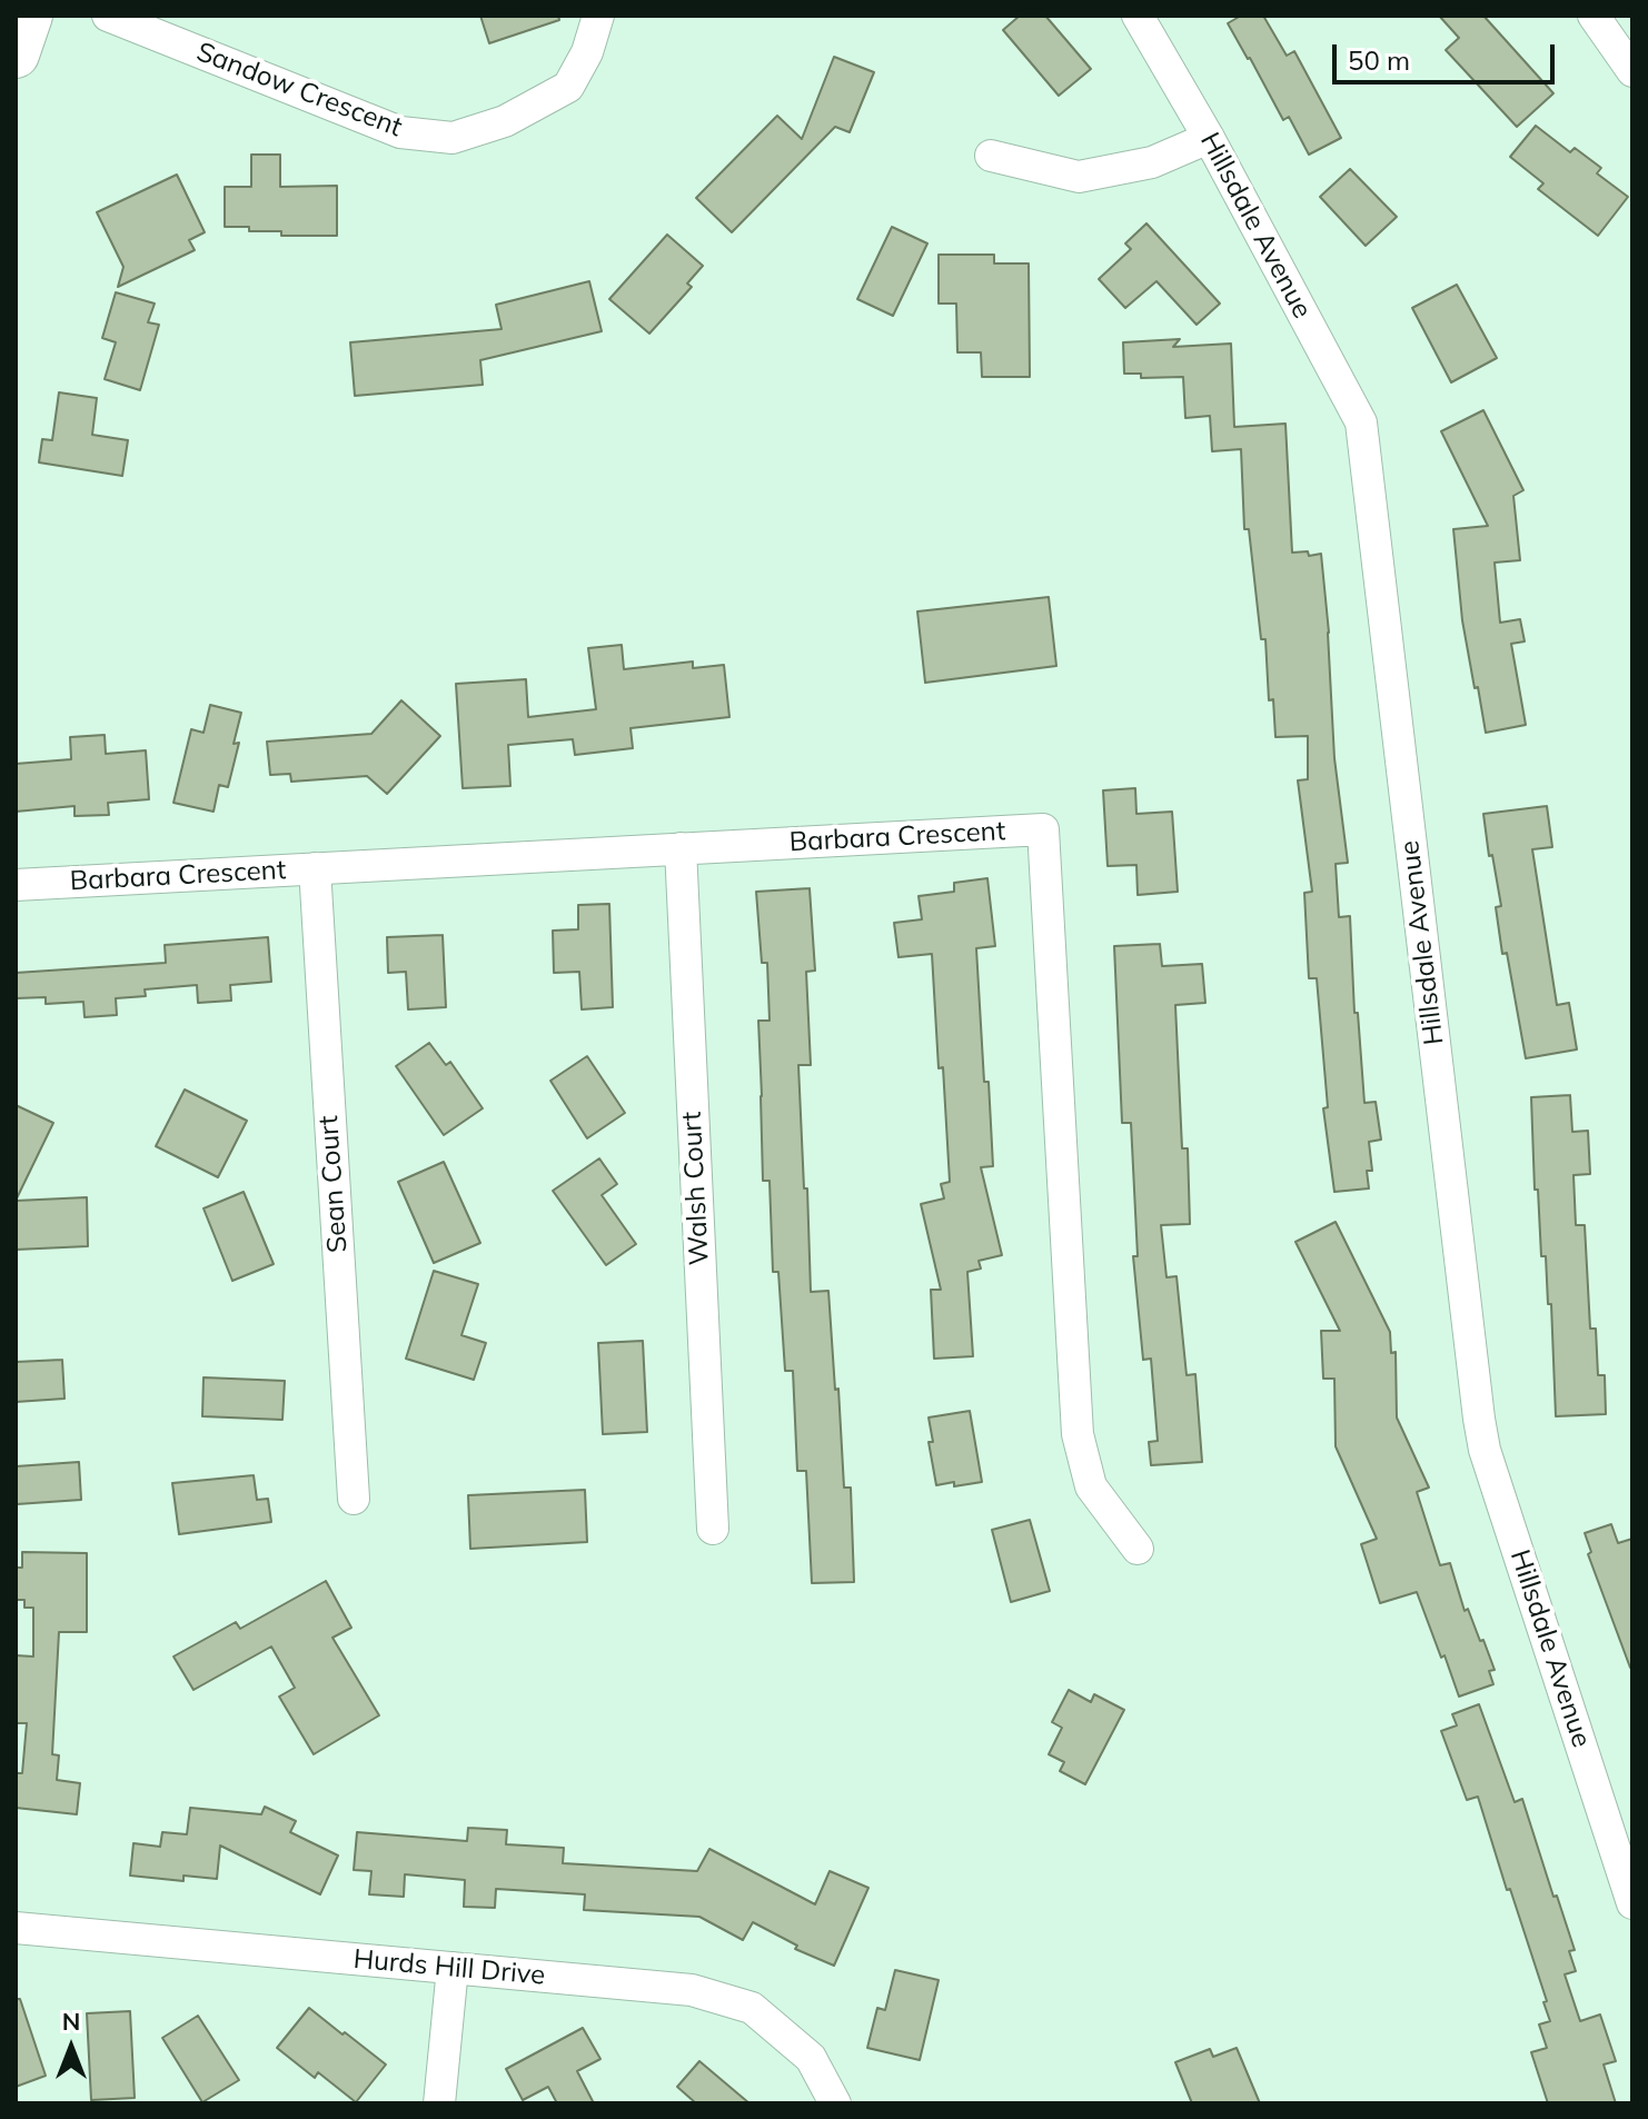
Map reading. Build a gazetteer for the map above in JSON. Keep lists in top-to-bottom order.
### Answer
{
  "streets": {
    "street": [
      "Sandow Crescent",
      "Hillsdale Avenue",
      "Barbara Crescent",
      "Sean Court",
      "Walsh Court",
      "Hurds Hill Drive"
    ]
  },
  "crossings": [
    ["Barbara Crescent", "Sean Court"],
    ["Barbara Crescent", "Walsh Court"]
  ],
  "scale_bar": "50 m",
  "north": "top"
}
